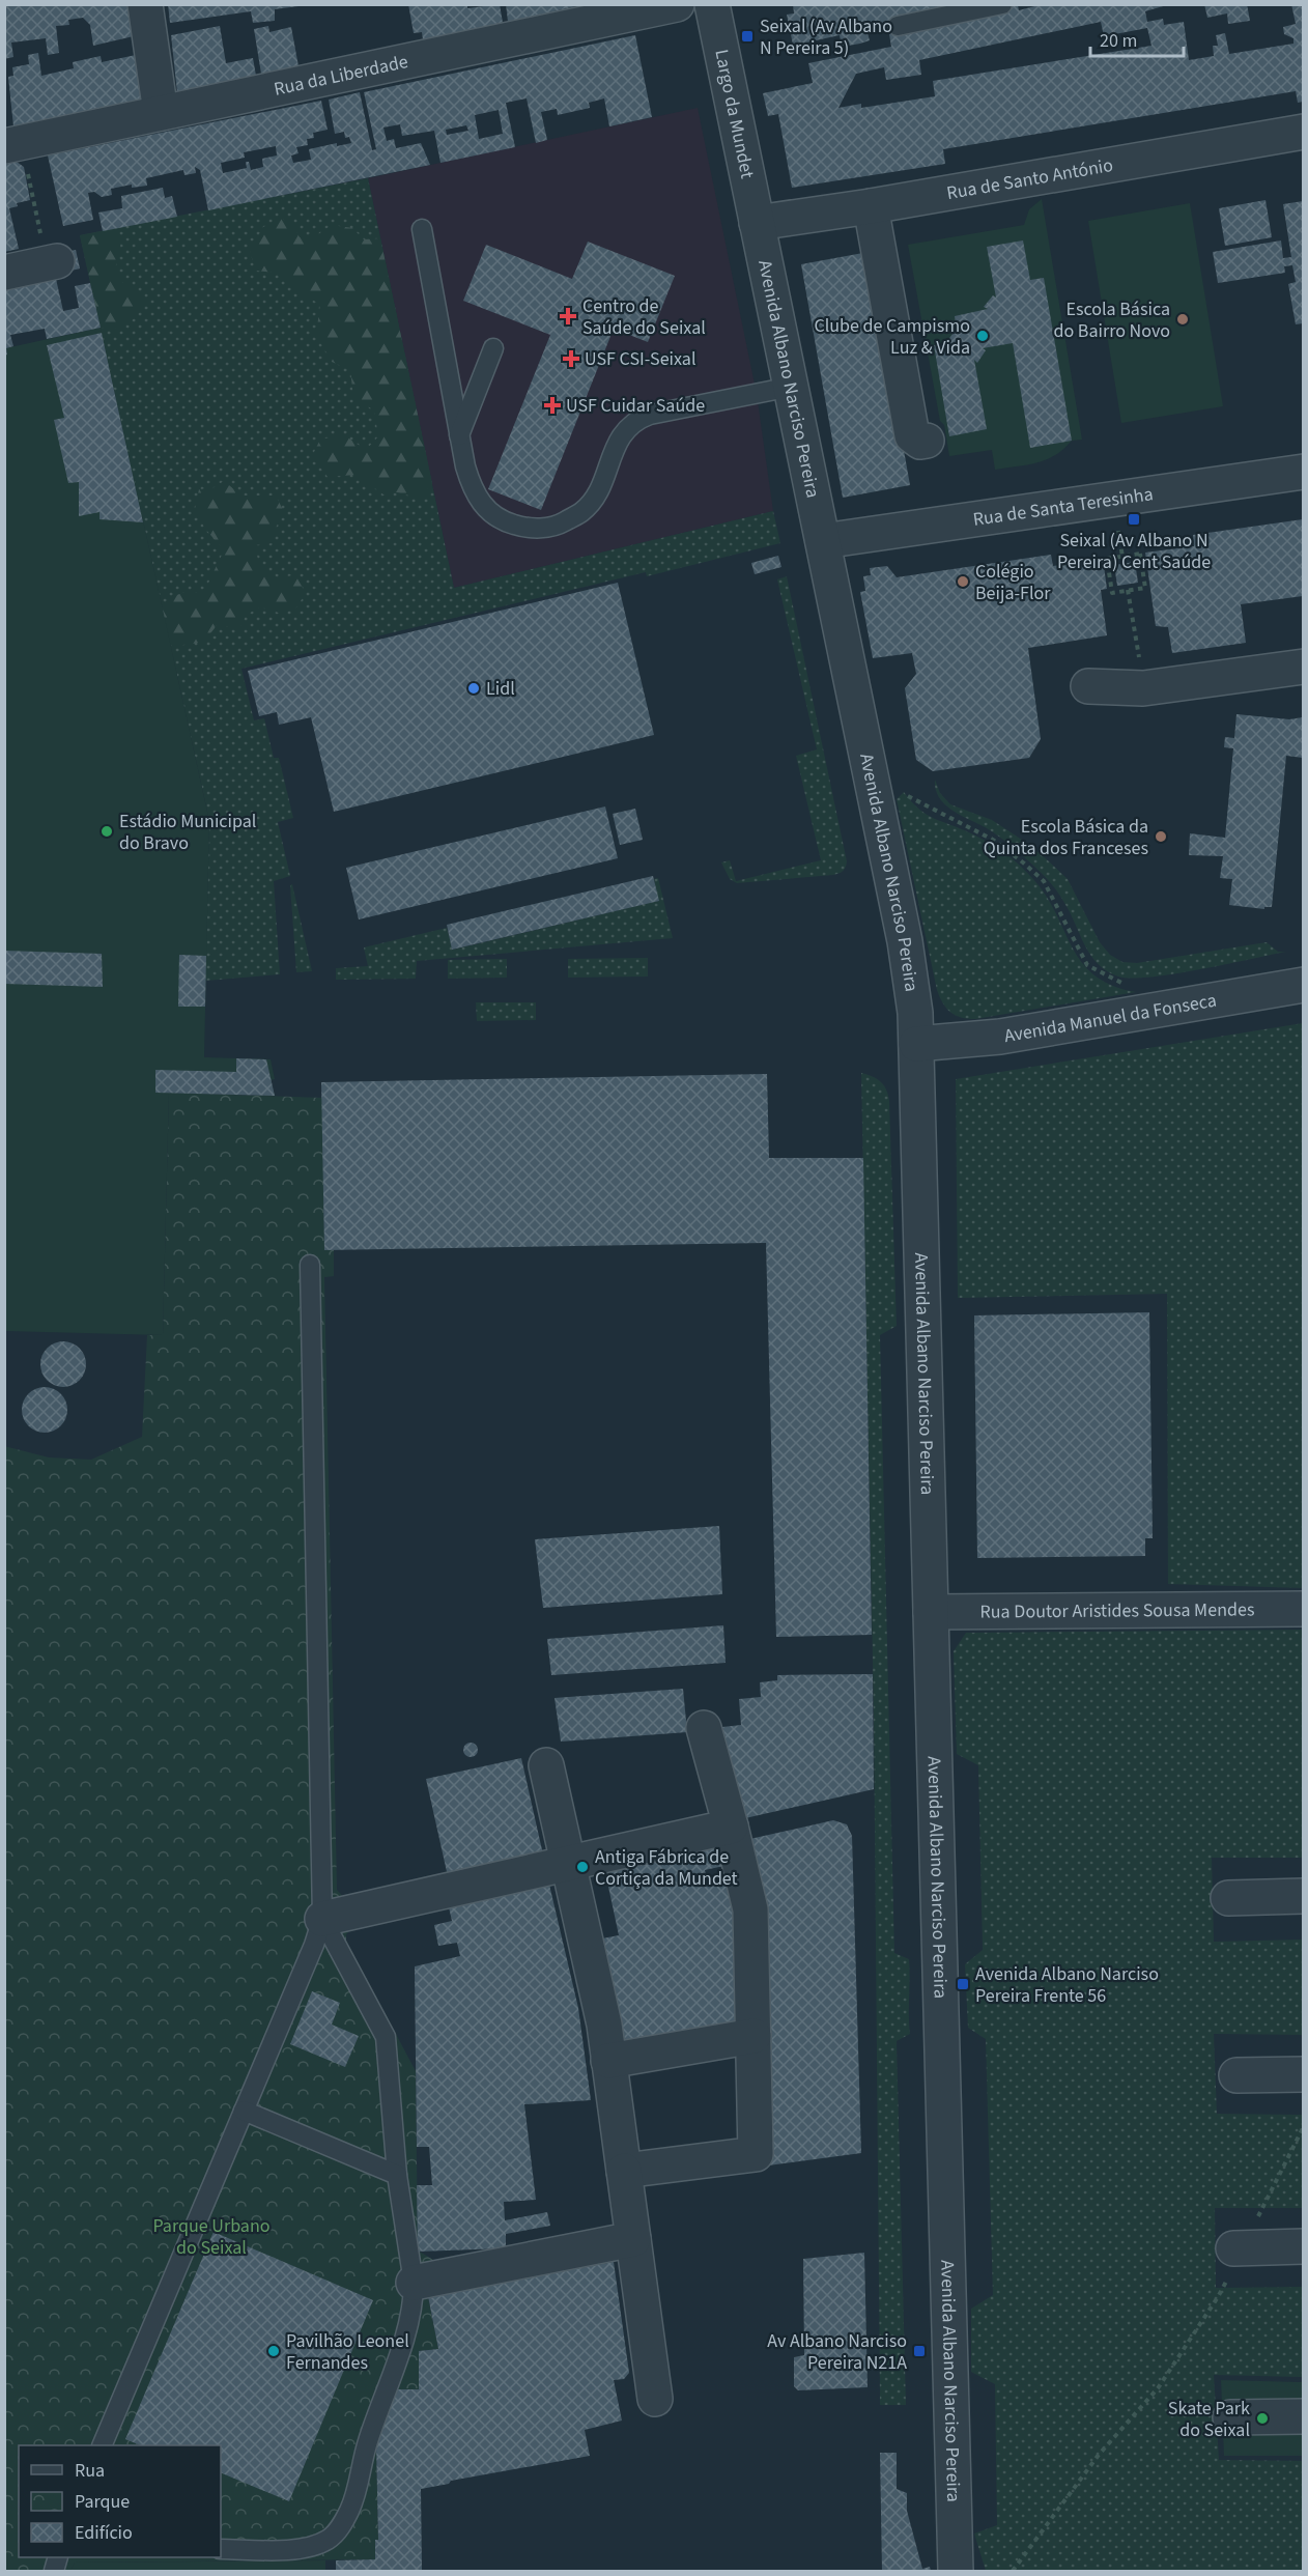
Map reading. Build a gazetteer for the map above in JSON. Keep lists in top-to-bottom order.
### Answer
{
  "streets": {
    "street": [
      "Rua da Liberdade",
      "Largo da Mundet",
      "Rua de Santo António",
      "Avenida Albano Narciso Pereira",
      "Rua de Santa Teresinha",
      "Avenida Manuel da Fonseca",
      "Rua Doutor Aristides Sousa Mendes"
    ]
  },
  "crossings": [
    ["Largo da Mundet", "Rua de Santo António"],
    ["Largo da Mundet", "Avenida Albano Narciso Pereira"],
    ["Rua de Santo António", "Avenida Albano Narciso Pereira"],
    ["Avenida Albano Narciso Pereira", "Rua de Santa Teresinha"],
    ["Avenida Albano Narciso Pereira", "Avenida Manuel da Fonseca"],
    ["Avenida Albano Narciso Pereira", "Rua Doutor Aristides Sousa Mendes"]
  ],
  "parks": ["Parque Urbano do Seixal"],
  "places": {
    "transit": [
      "Seixal (Av Albano N Pereira 5)",
      "Seixal (Av Albano N Pereira) Cent Saúde",
      "Avenida Albano Narciso Pereira Frente 56",
      "Av Albano Narciso Pereira N21A"
    ],
    "health": ["Centro de Saúde do Seixal", "USF CSI-Seixal", "USF Cuidar Saúde"],
    "other": [
      "Escola Básica do Bairro Novo",
      "Clube de Campismo Luz & Vida",
      "Colégio Beija-Flor",
      "Lidl",
      "Estádio Municipal do Bravo",
      "Escola Básica da Quinta dos Franceses",
      "Antiga Fábrica de Cortiça da Mundet",
      "Pavilhão Leonel Fernandes",
      "Skate Park do Seixal"
    ]
  },
  "legend": ["Rua", "Parque", "Edifício"],
  "scale_bar": "20 m"
}
